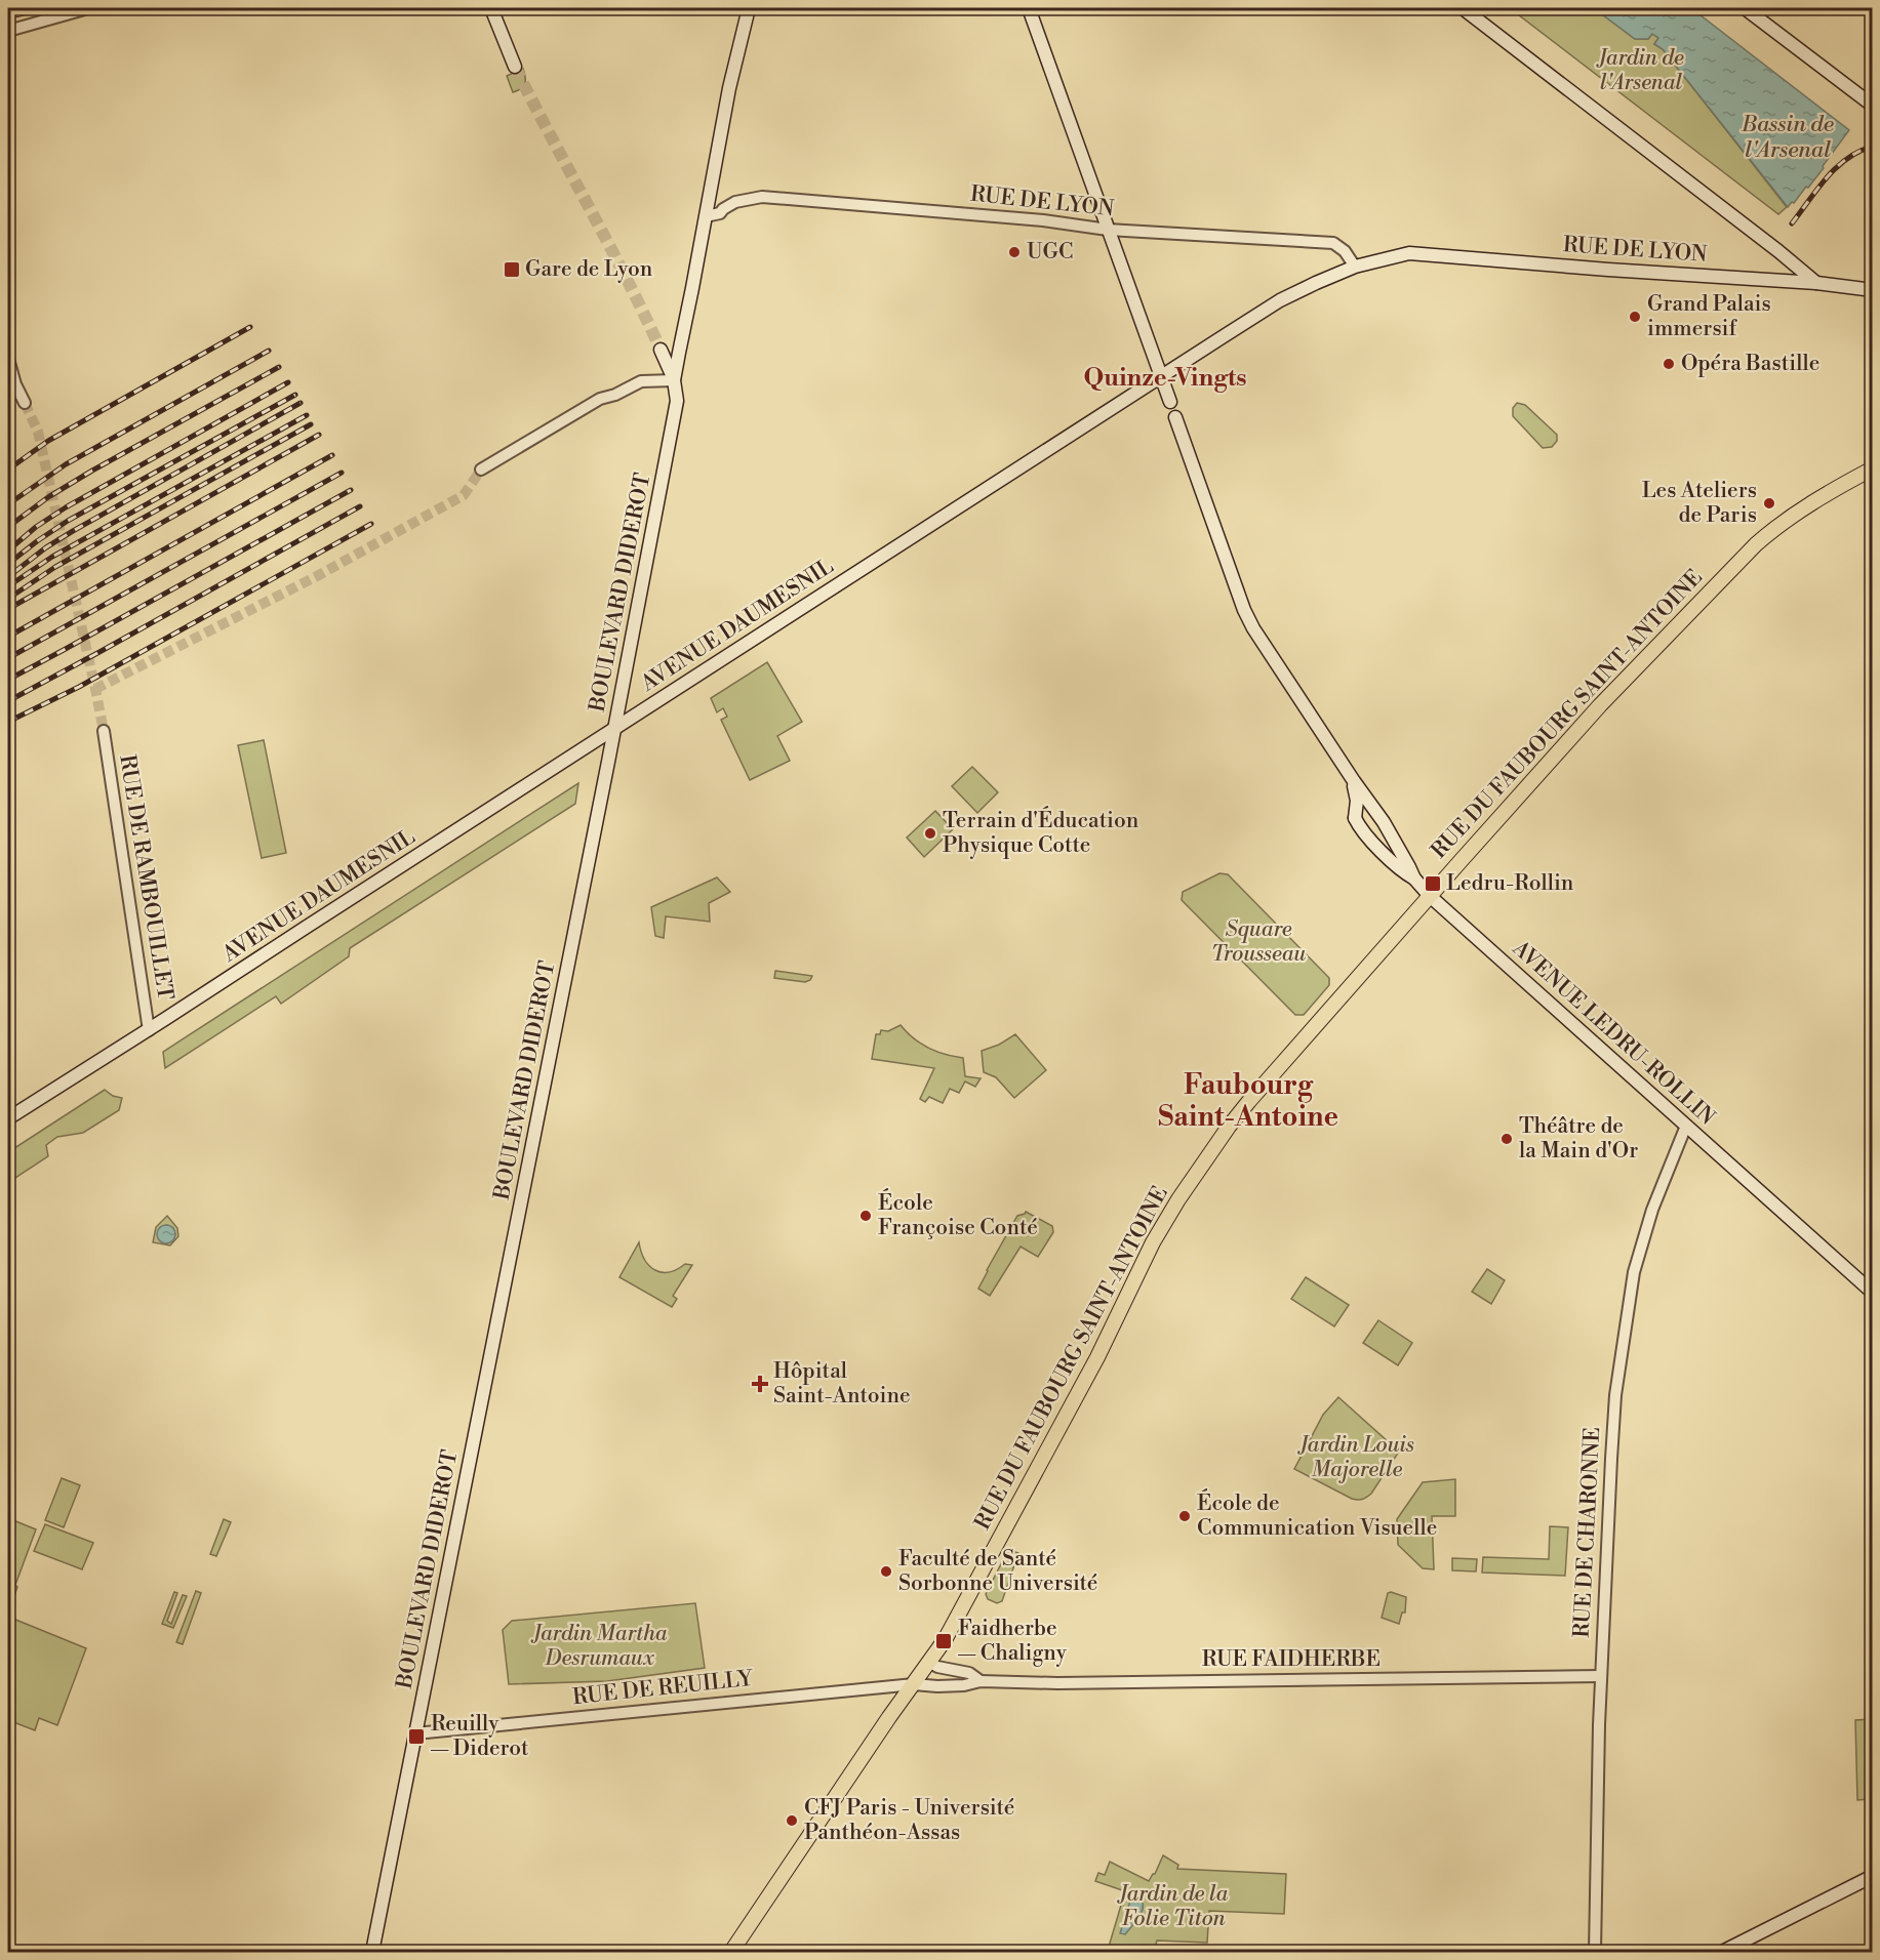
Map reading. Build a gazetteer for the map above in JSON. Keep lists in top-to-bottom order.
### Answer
{
  "streets": {
    "main road": [
      "RUE DE LYON",
      "BOULEVARD DIDEROT",
      "AVENUE DAUMESNIL",
      "RUE DU FAUBOURG SAINT-ANTOINE",
      "AVENUE LEDRU-ROLLIN"
    ],
    "street": [
      "RUE DE RAMBOUILLET",
      "RUE DE CHARONNE",
      "RUE FAIDHERBE",
      "RUE DE REUILLY"
    ]
  },
  "crossings": [
    ["RUE DE LYON", "BOULEVARD DIDEROT"],
    ["RUE DE LYON", "AVENUE DAUMESNIL"],
    ["BOULEVARD DIDEROT", "AVENUE DAUMESNIL"],
    ["BOULEVARD DIDEROT", "RUE DE REUILLY"],
    ["AVENUE DAUMESNIL", "RUE DE RAMBOUILLET"],
    ["RUE DU FAUBOURG SAINT-ANTOINE", "AVENUE LEDRU-ROLLIN"],
    ["RUE DU FAUBOURG SAINT-ANTOINE", "RUE FAIDHERBE"],
    ["RUE DU FAUBOURG SAINT-ANTOINE", "RUE DE REUILLY"],
    ["AVENUE LEDRU-ROLLIN", "RUE DE CHARONNE"],
    ["RUE DE CHARONNE", "RUE FAIDHERBE"],
    ["RUE FAIDHERBE", "RUE DE REUILLY"]
  ],
  "districts": ["Quinze-Vingts", "Faubourg Saint-Antoine"],
  "water": ["Bassin de l'Arsenal"],
  "parks": [
    "Jardin de l'Arsenal",
    "Square Trousseau",
    "Jardin Louis Majorelle",
    "Jardin Martha Desrumaux",
    "Jardin de la Folie Titon"
  ],
  "places": {
    "other": [
      "UGC",
      "Grand Palais immersif",
      "Opéra Bastille",
      "Les Ateliers de Paris",
      "Terrain d'Éducation Physique Cotte",
      "Théâtre de la Main d'Or",
      "École Françoise Conté",
      "École de Communication Visuelle",
      "Faculté de Santé Sorbonne Université",
      "CFJ Paris - Université Panthéon-Assas"
    ],
    "transit": [
      "Gare de Lyon",
      "Ledru-Rollin",
      "Faidherbe — Chaligny",
      "Reuilly — Diderot"
    ],
    "health": ["Hôpital Saint-Antoine"]
  }
}
